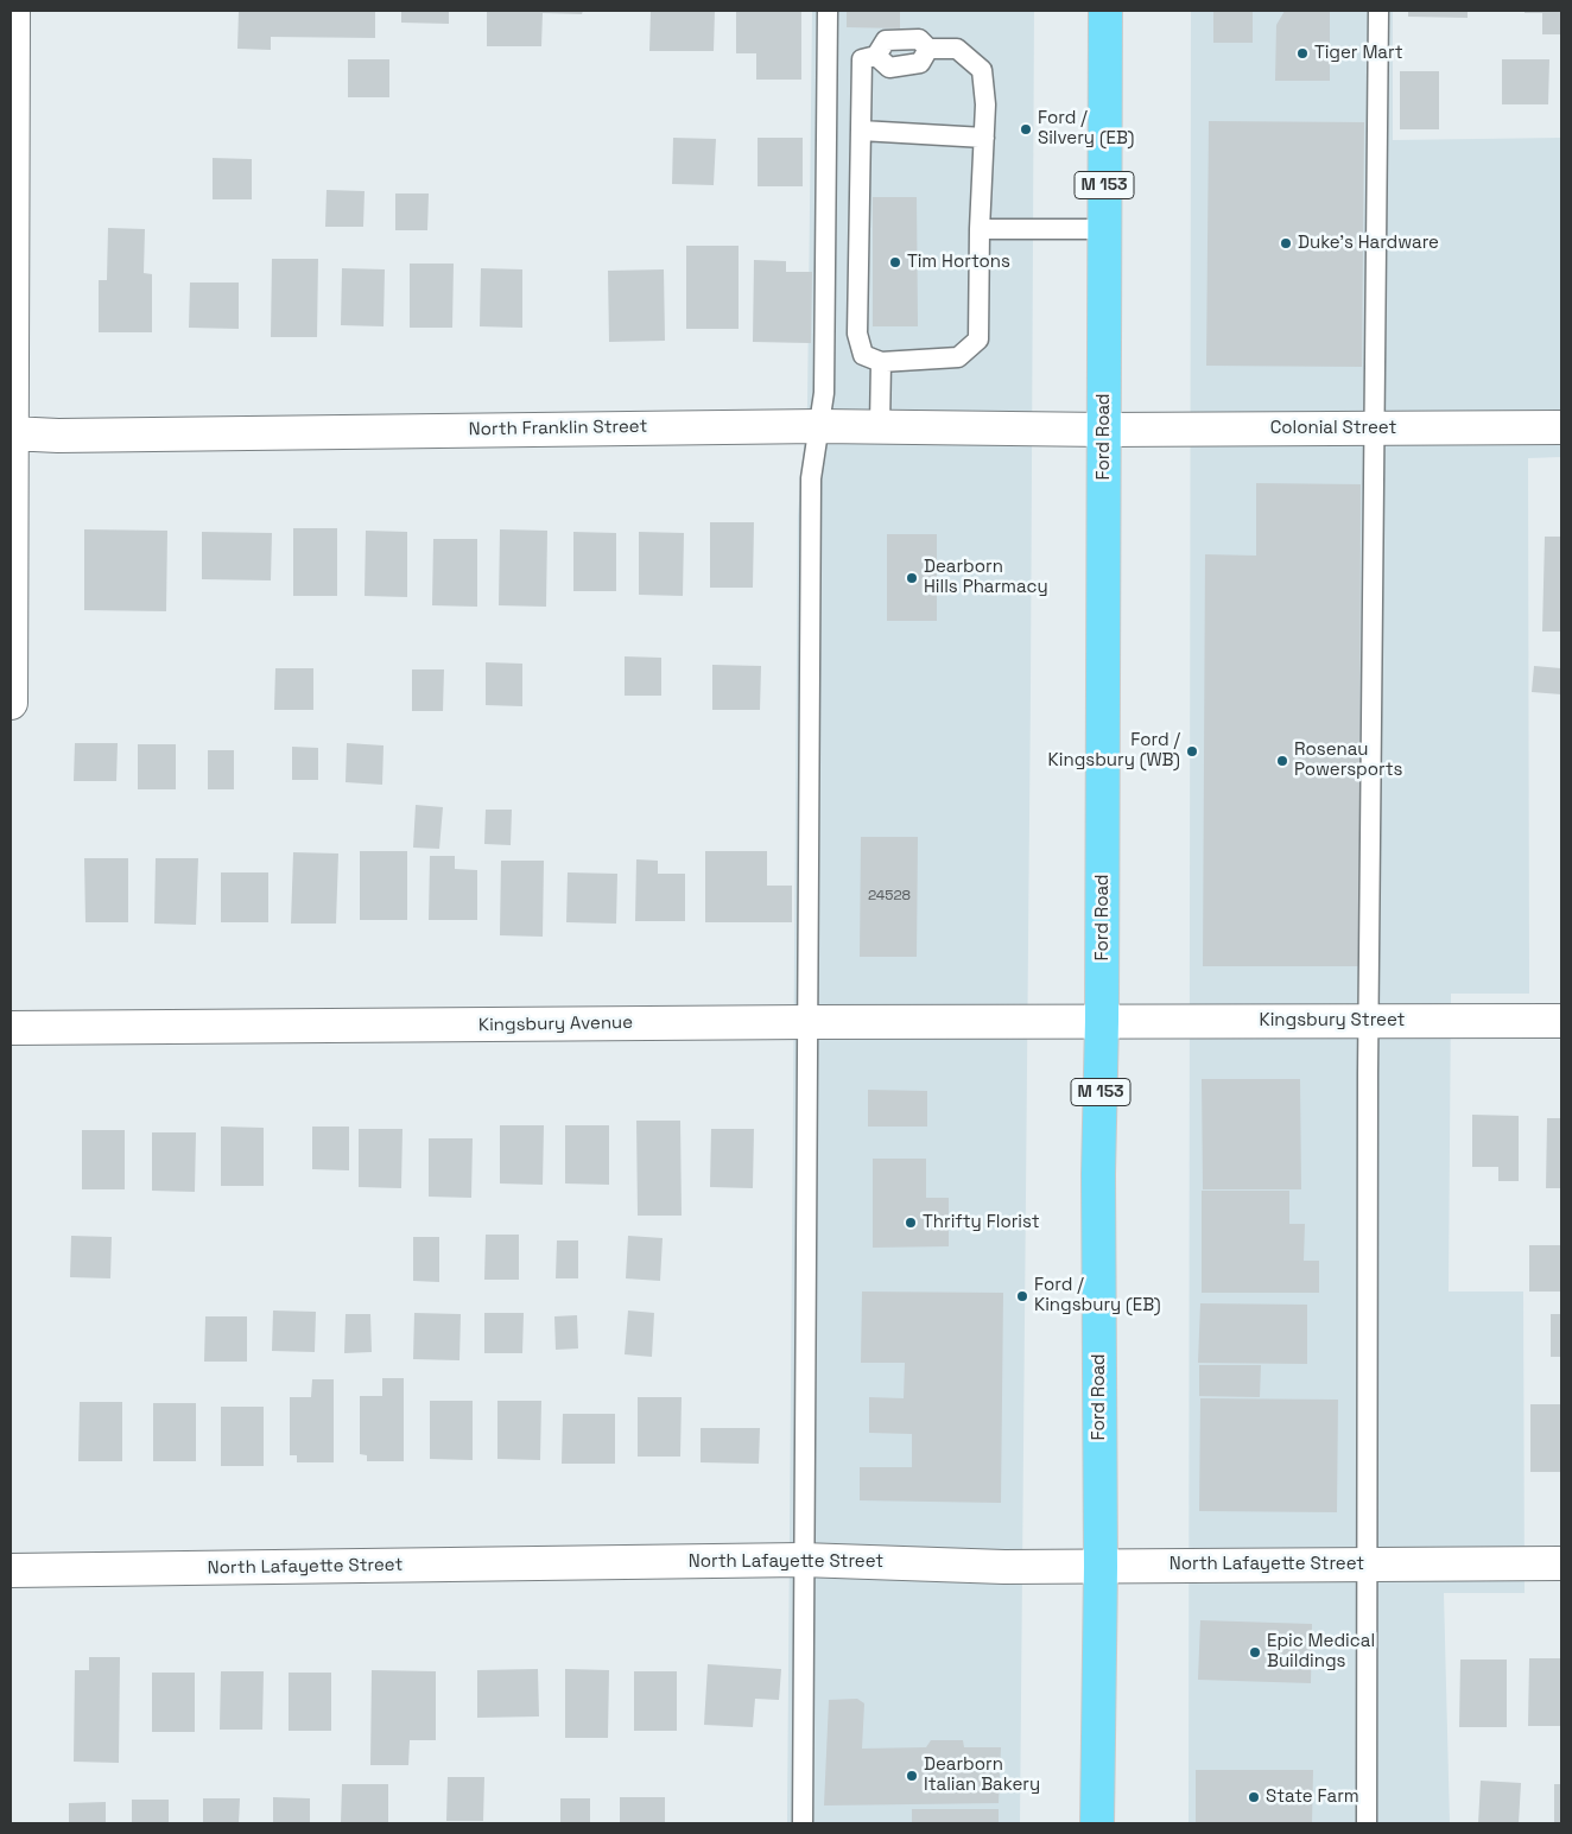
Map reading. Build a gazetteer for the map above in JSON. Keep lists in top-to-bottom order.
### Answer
{
  "streets": {
    "main road": ["M 153", "Ford Road"],
    "street": [
      "North Franklin Street",
      "Colonial Street",
      "Kingsbury Street",
      "Kingsbury Avenue",
      "North Lafayette Street"
    ]
  },
  "crossings": [
    ["North Franklin Street", "Colonial Street"],
    ["North Franklin Street", "Ford Road"],
    ["Colonial Street", "Ford Road"],
    ["Ford Road", "Kingsbury Street"],
    ["Ford Road", "Kingsbury Avenue"],
    ["Ford Road", "North Lafayette Street"],
    ["Kingsbury Street", "Kingsbury Avenue"]
  ],
  "places": [
    "Tiger Mart",
    "Ford / Silvery (EB)",
    "Duke's Hardware",
    "Tim Hortons",
    "Dearborn Hills Pharmacy",
    "Ford / Kingsbury (WB)",
    "Rosenau Powersports",
    "Thrifty Florist",
    "Ford / Kingsbury (EB)",
    "Epic Medical Buildings",
    "Dearborn Italian Bakery",
    "State Farm"
  ],
  "house_numbers": ["24528"]
}
